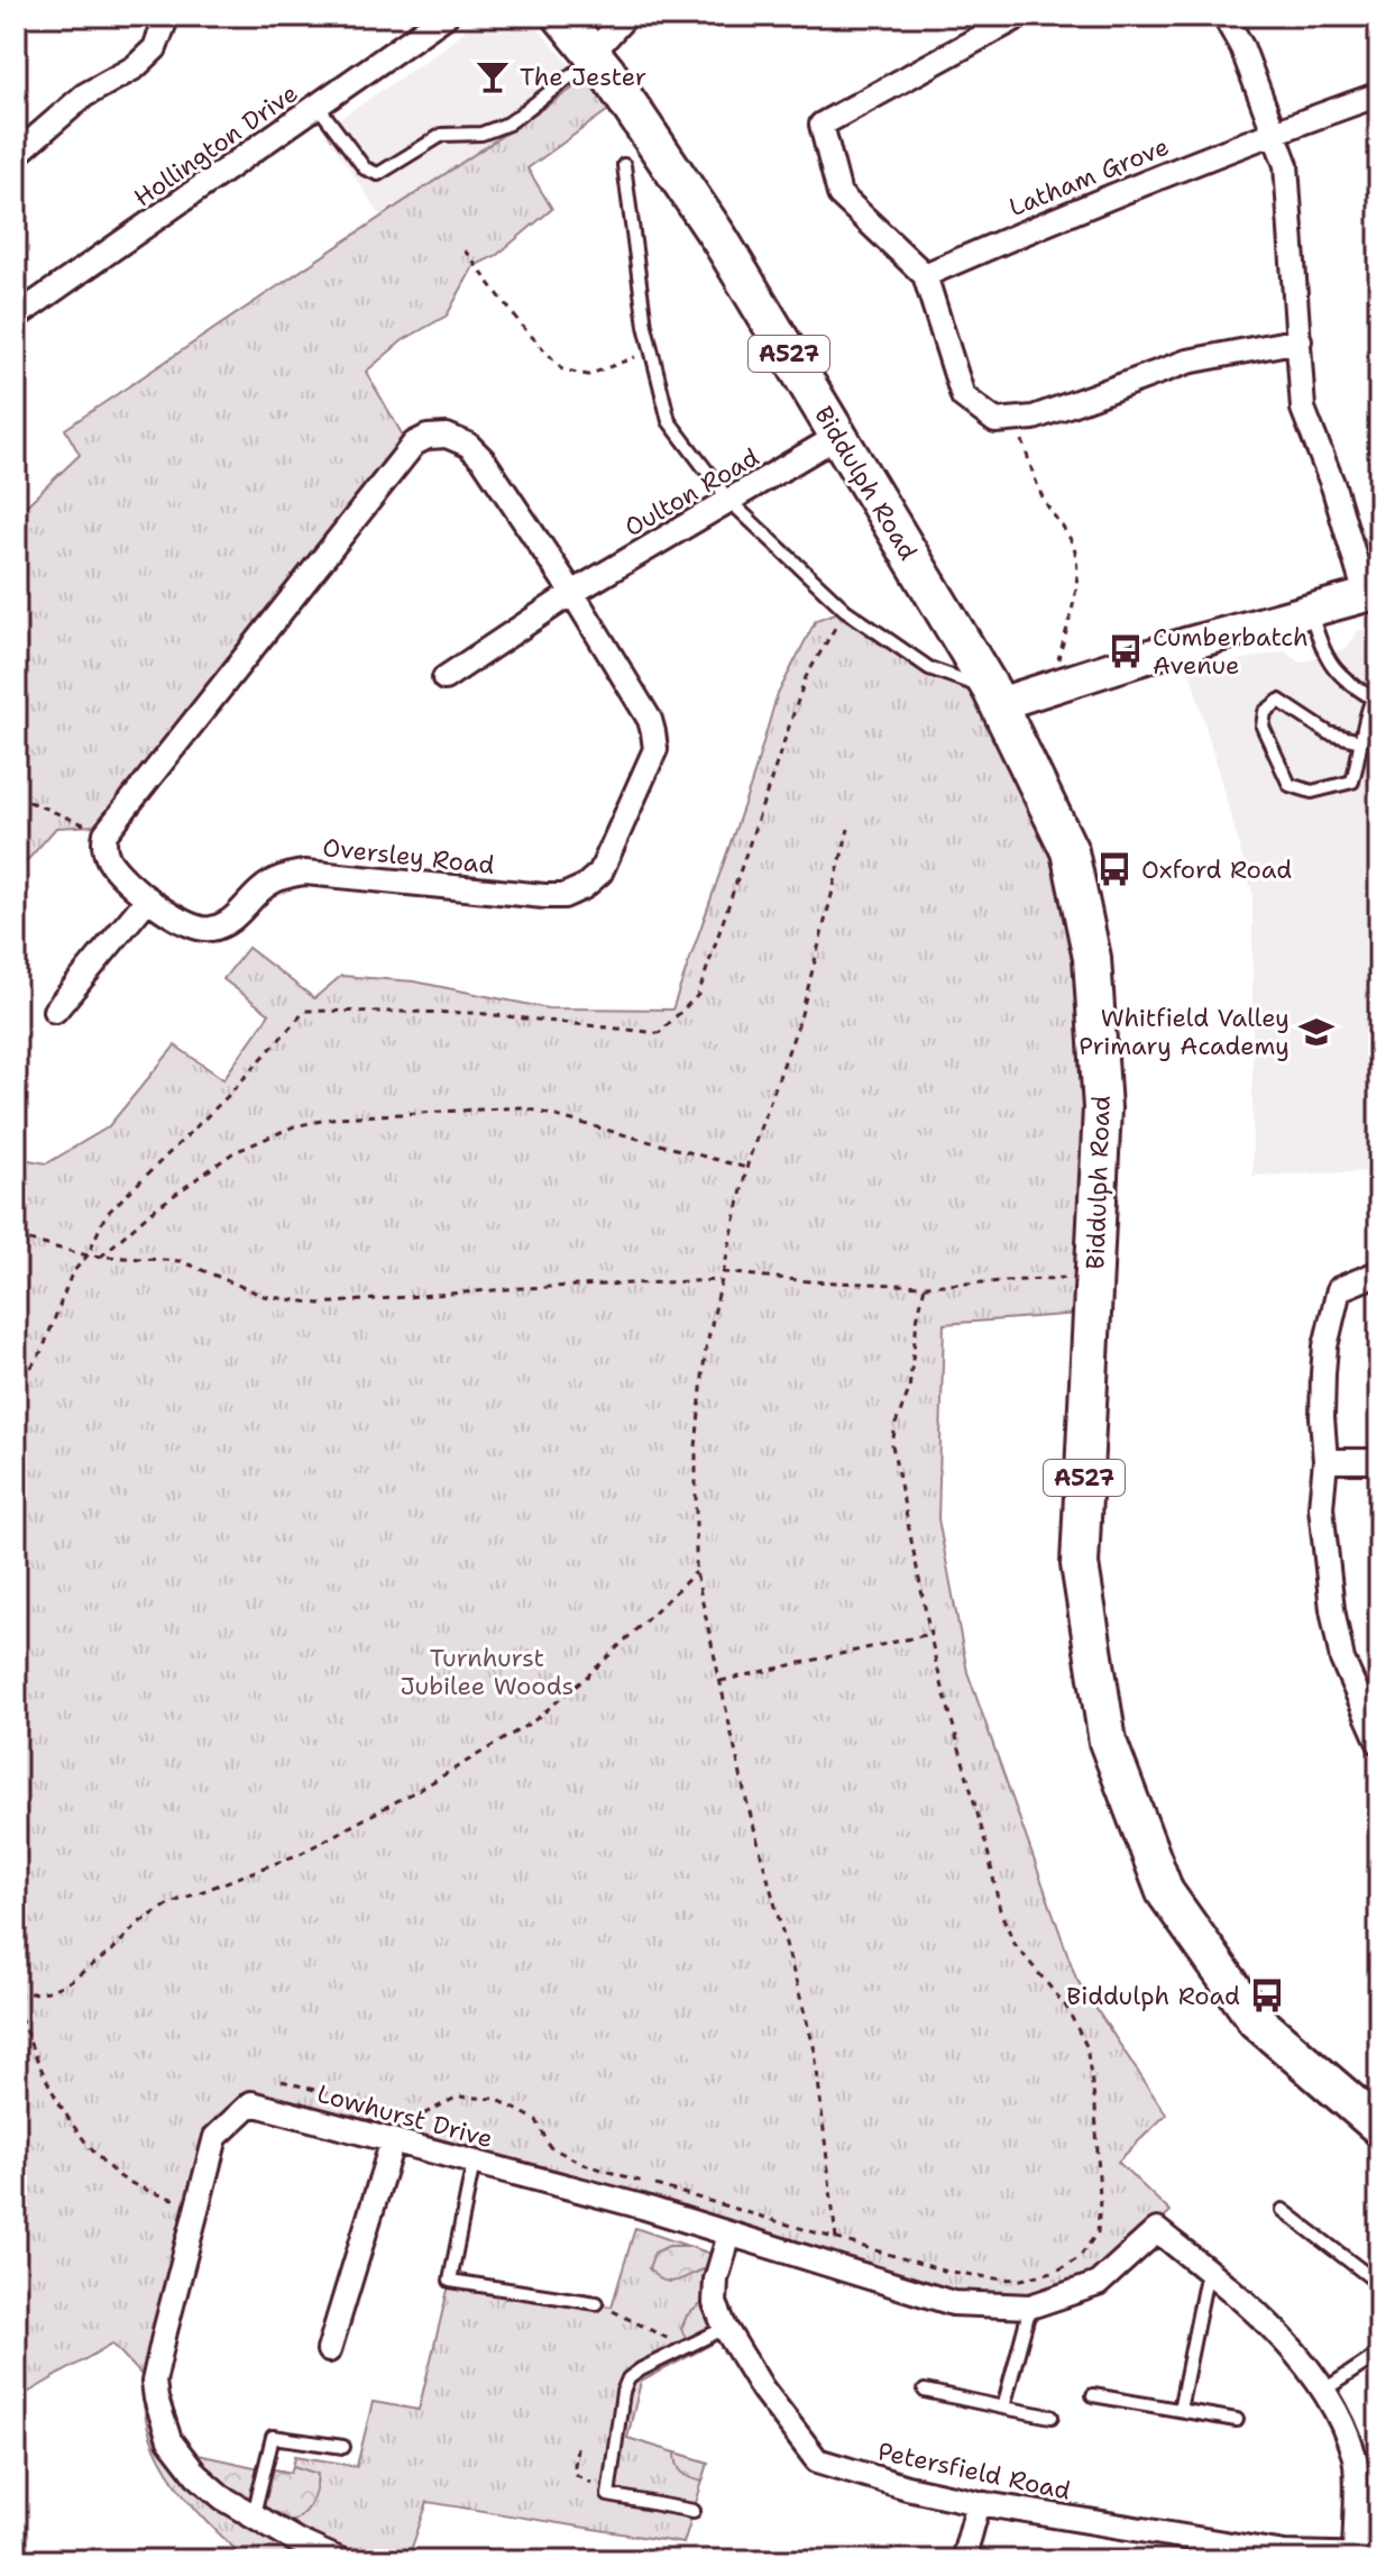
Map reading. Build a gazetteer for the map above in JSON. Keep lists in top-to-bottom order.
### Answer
{
  "streets": {
    "main road": ["A527", "Biddulph Road"],
    "street": [
      "Hollington Drive",
      "Latham Grove",
      "Oulton Road",
      "Oversley Road",
      "Lowhurst Drive",
      "Petersfield Road"
    ]
  },
  "crossings": [
    ["Biddulph Road", "Oulton Road"],
    ["Oulton Road", "Oversley Road"],
    ["Lowhurst Drive", "Petersfield Road"]
  ],
  "parks": ["Turnhurst Jubilee Woods"],
  "places": {
    "bar": ["The Jester"],
    "bus stop": ["Cumberbatch Avenue", "Oxford Road", "Biddulph Road"],
    "school or university": ["Whitfield Valley Primary Academy"]
  }
}
